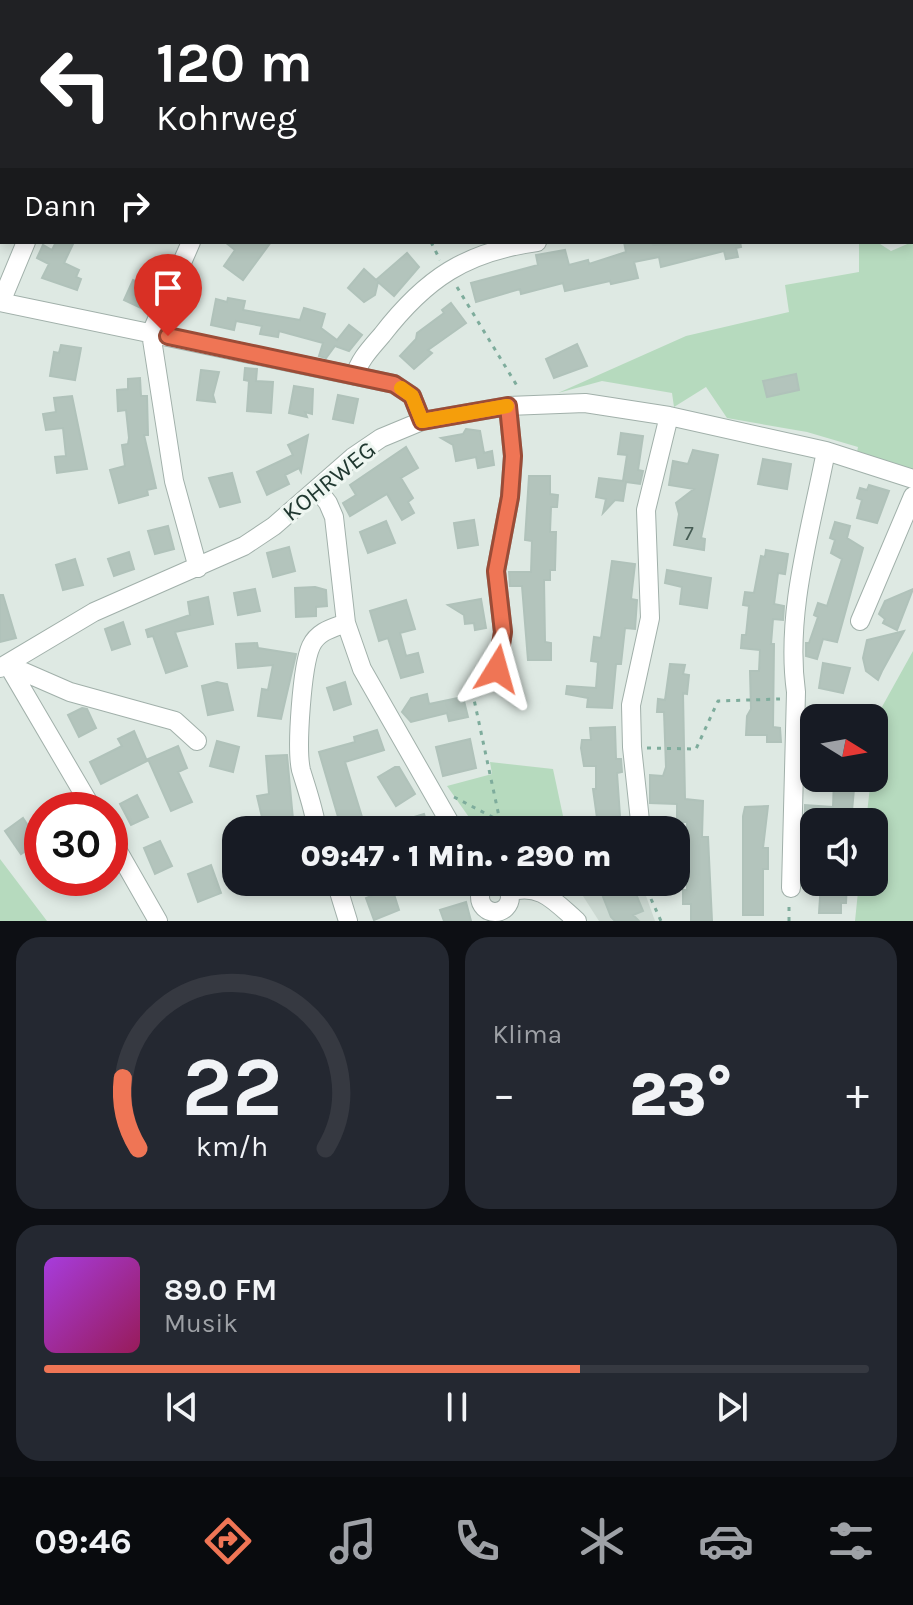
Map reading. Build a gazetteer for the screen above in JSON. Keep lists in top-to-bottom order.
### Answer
{
  "streets": {
    "street": ["KOHRWEG"]
  },
  "house_numbers": ["7"],
  "north": "right",
  "page": {
    "turn": ["120 m", "Kohrweg"],
    "then": "Dann",
    "limit": "30",
    "trip": "09:47 · 1 Min. · 290 m",
    "tile": "Klima",
    "heat": ["−", "23°", "+"],
    "song": ["89.0 FM", "Musik"],
    "tabs": "09:46",
    "gauge": ["22", "km/h"]
  }
}
